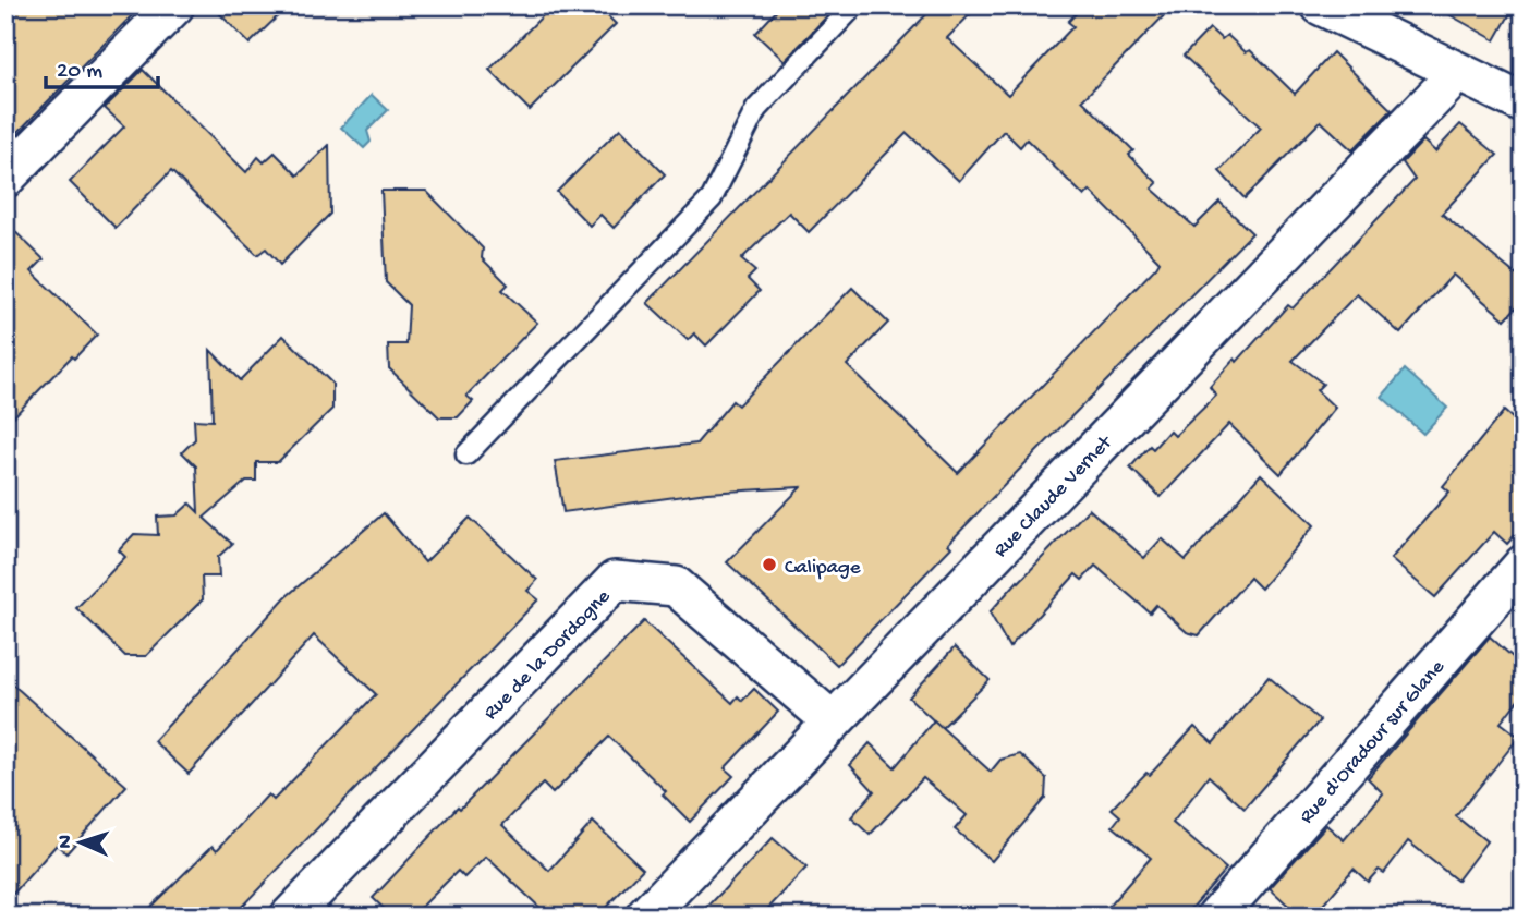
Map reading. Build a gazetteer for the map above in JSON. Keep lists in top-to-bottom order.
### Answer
{
  "streets": {
    "street": ["Rue Claude Vernet", "Rue de la Dordogne", "Rue d'Oradour sur Glane"]
  },
  "crossings": [
    ["Rue Claude Vernet", "Rue de la Dordogne"]
  ],
  "places": ["Calipage"],
  "scale_bar": "20 m",
  "north": "left"
}
